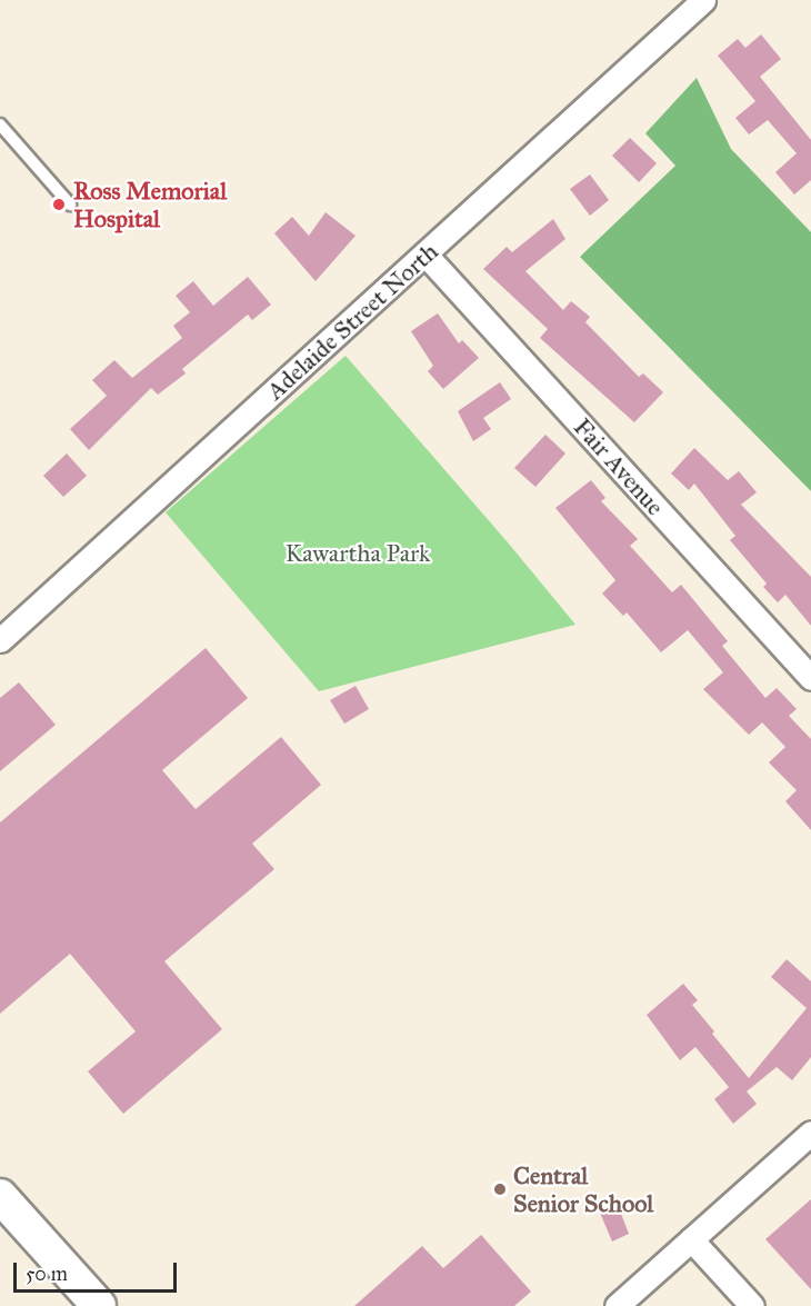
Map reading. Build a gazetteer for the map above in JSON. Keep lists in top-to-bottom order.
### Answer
{
  "streets": {
    "street": ["Adelaide Street North", "Fair Avenue"]
  },
  "crossings": [
    ["Adelaide Street North", "Fair Avenue"]
  ],
  "parks": ["Kawartha Park"],
  "places": ["Ross Memorial Hospital", "Central Senior School"],
  "scale_bar": "50 m"
}
